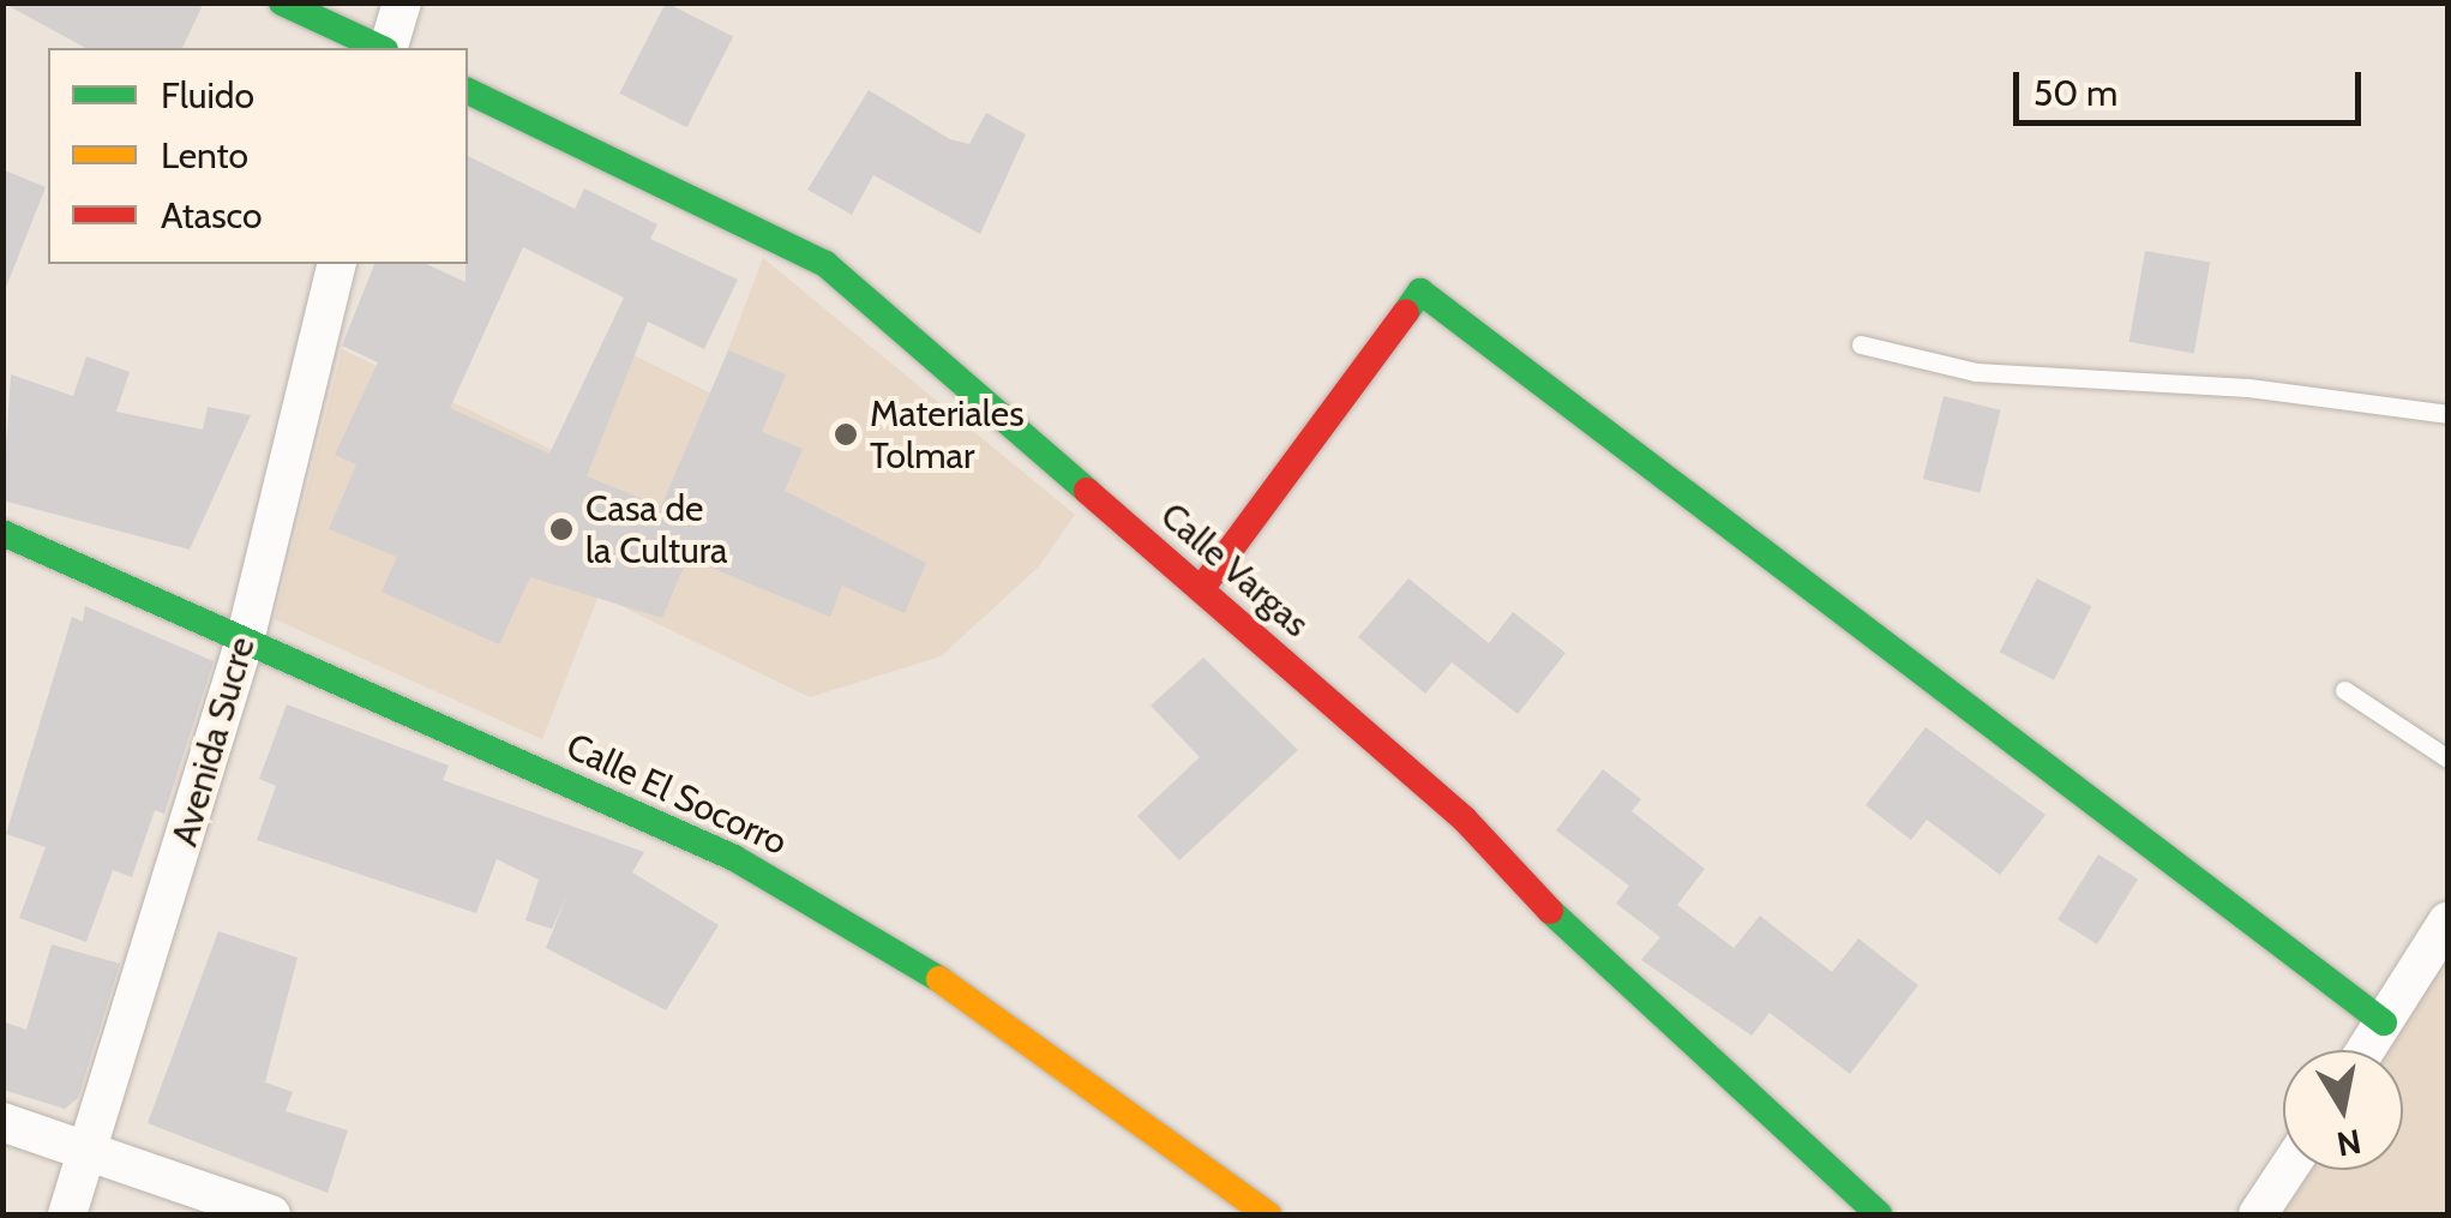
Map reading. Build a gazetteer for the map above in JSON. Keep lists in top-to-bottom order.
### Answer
{
  "streets": {
    "street": ["Calle Vargas", "Avenida Sucre", "Calle El Socorro"]
  },
  "crossings": [
    ["Avenida Sucre", "Calle El Socorro"]
  ],
  "places": ["Materiales Tolmar", "Casa de la Cultura"],
  "legend": ["Fluido", "Lento", "Atasco"],
  "scale_bar": "50 m",
  "north": "bottom"
}
